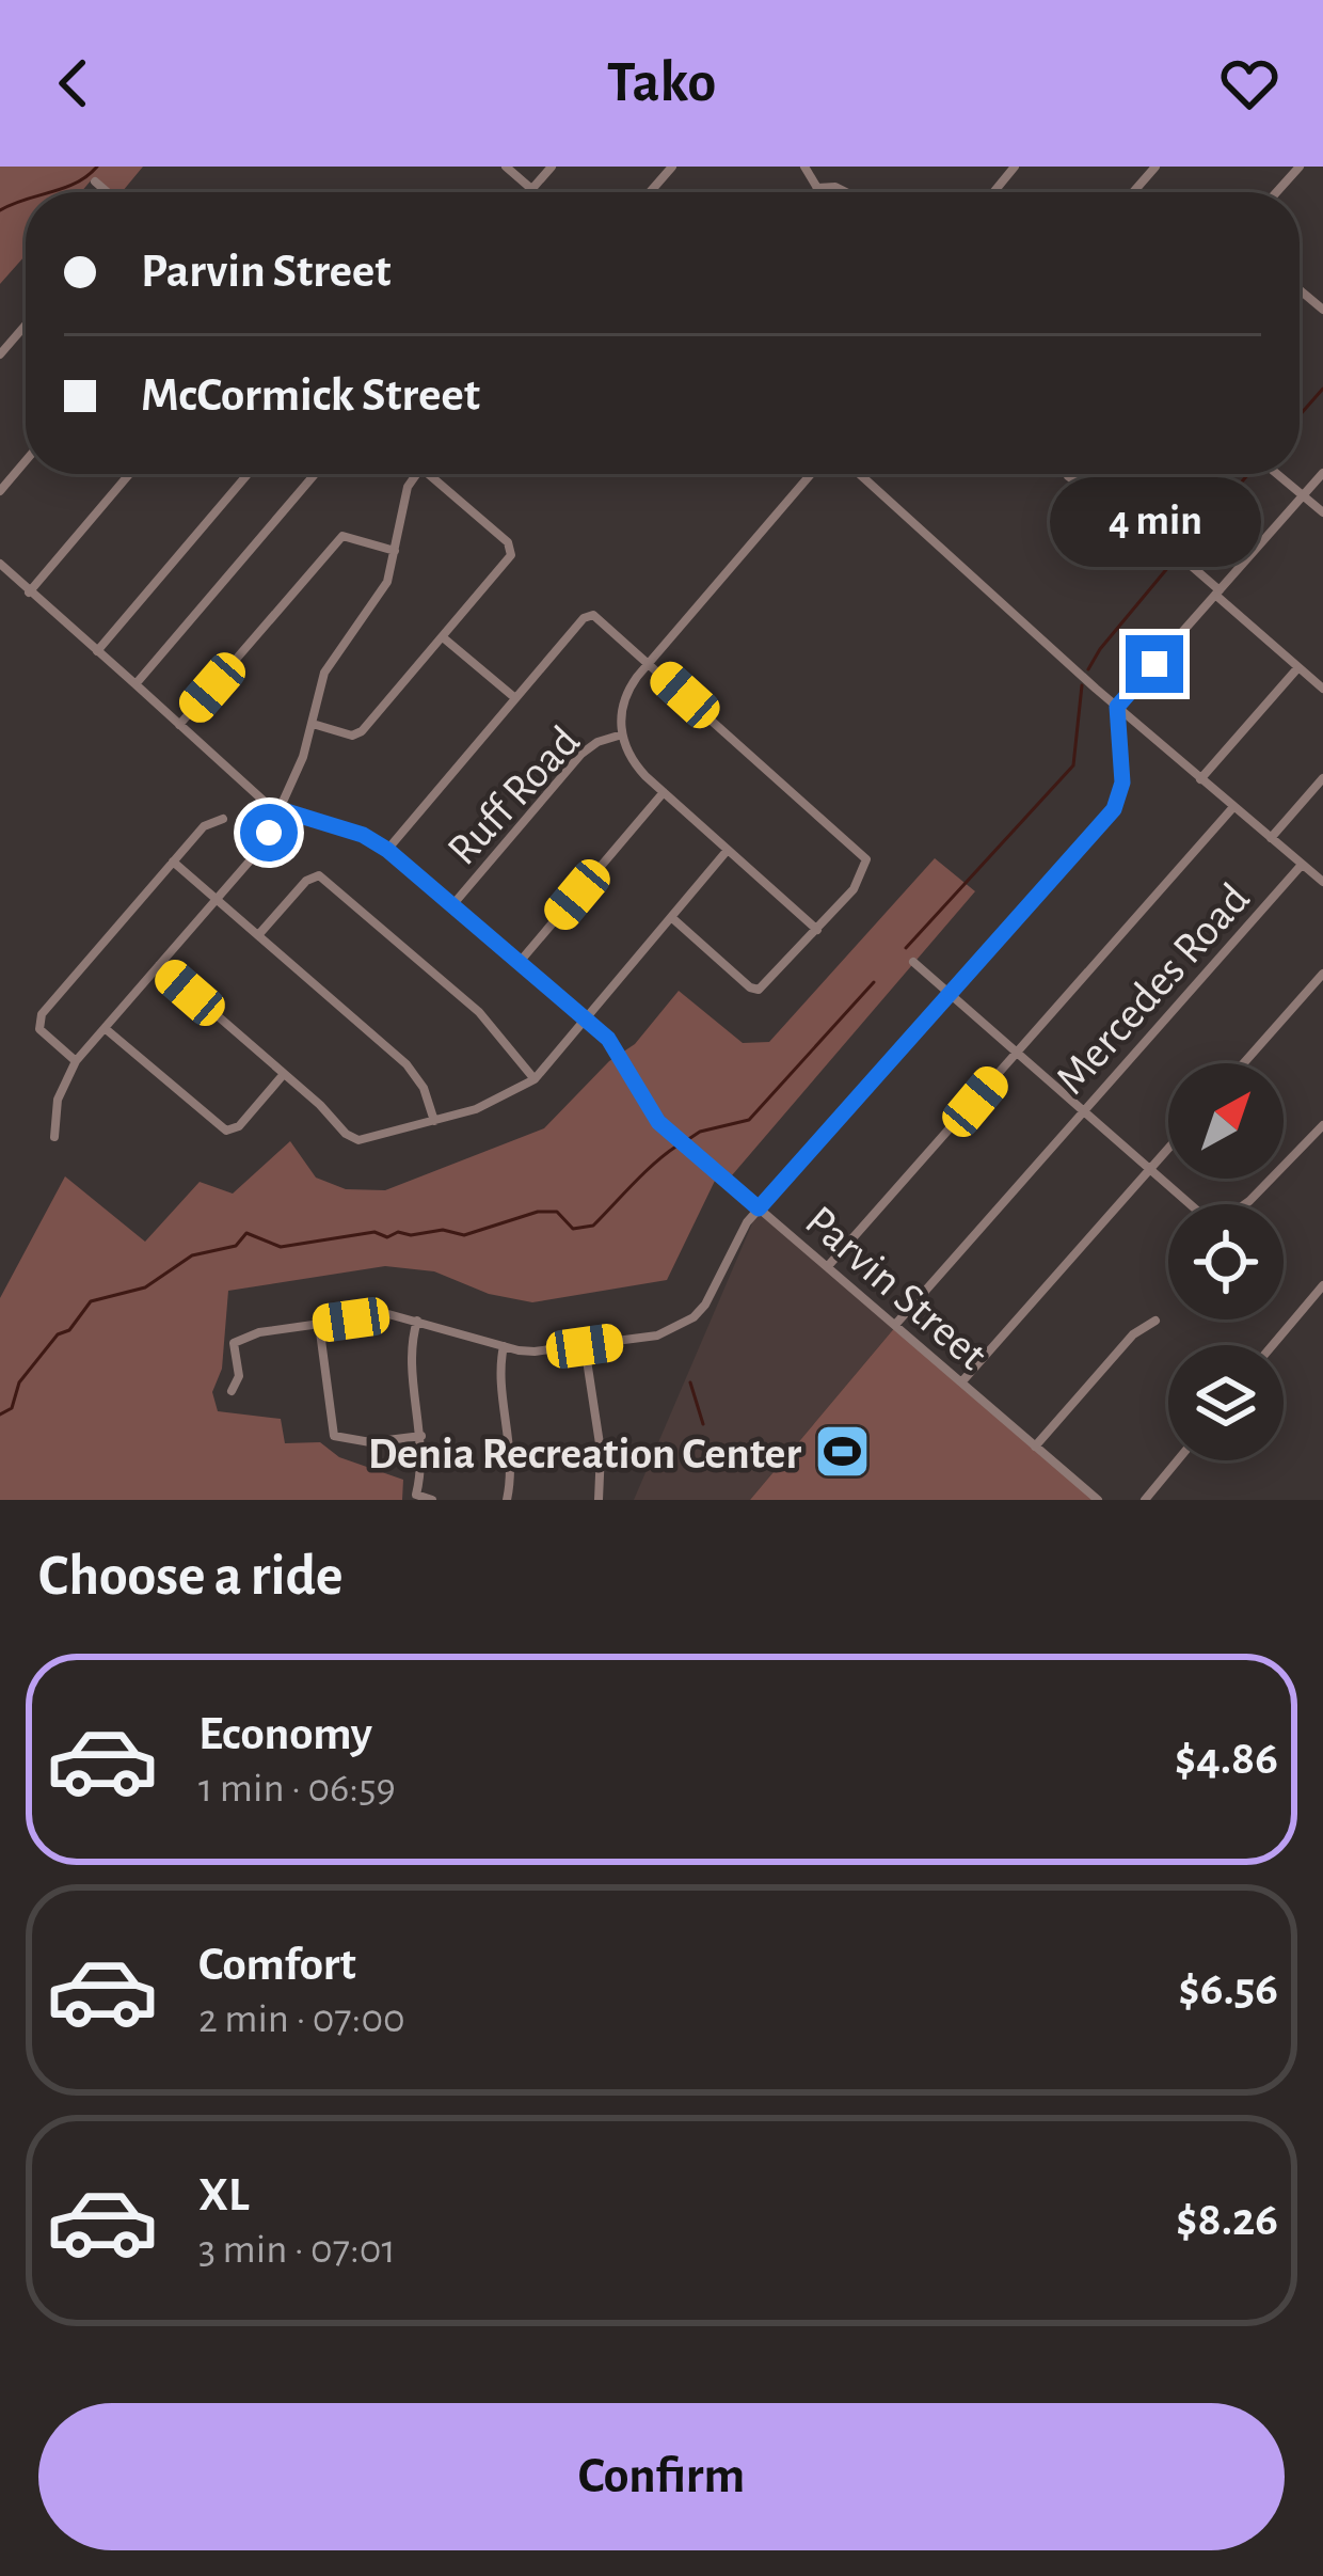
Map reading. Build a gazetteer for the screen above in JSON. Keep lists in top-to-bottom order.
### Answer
{
  "streets": {
    "street": ["Ruff Road", "Mercedes Road", "Parvin Street"]
  },
  "crossings": [
    ["Ruff Road", "Parvin Street"],
    ["Mercedes Road", "Parvin Street"]
  ],
  "places": {
    "sports": ["Denia Recreation Center"]
  },
  "north": "top right",
  "page": {
    "header": "Tako",
    "banner": ["Parvin Street", "McCormick Street"],
    "bubble": "4 min",
    "heading": "Choose a ride",
    "list": [
      {
        "name": "Economy",
        "note": "1 min · 06:59",
        "value": "$4.86"
      },
      {
        "name": "Comfort",
        "note": "2 min · 07:00",
        "value": "$6.56"
      },
      {
        "name": "XL",
        "note": "3 min · 07:01",
        "value": "$8.26"
      }
    ],
    "buttons": "Confirm"
  }
}
